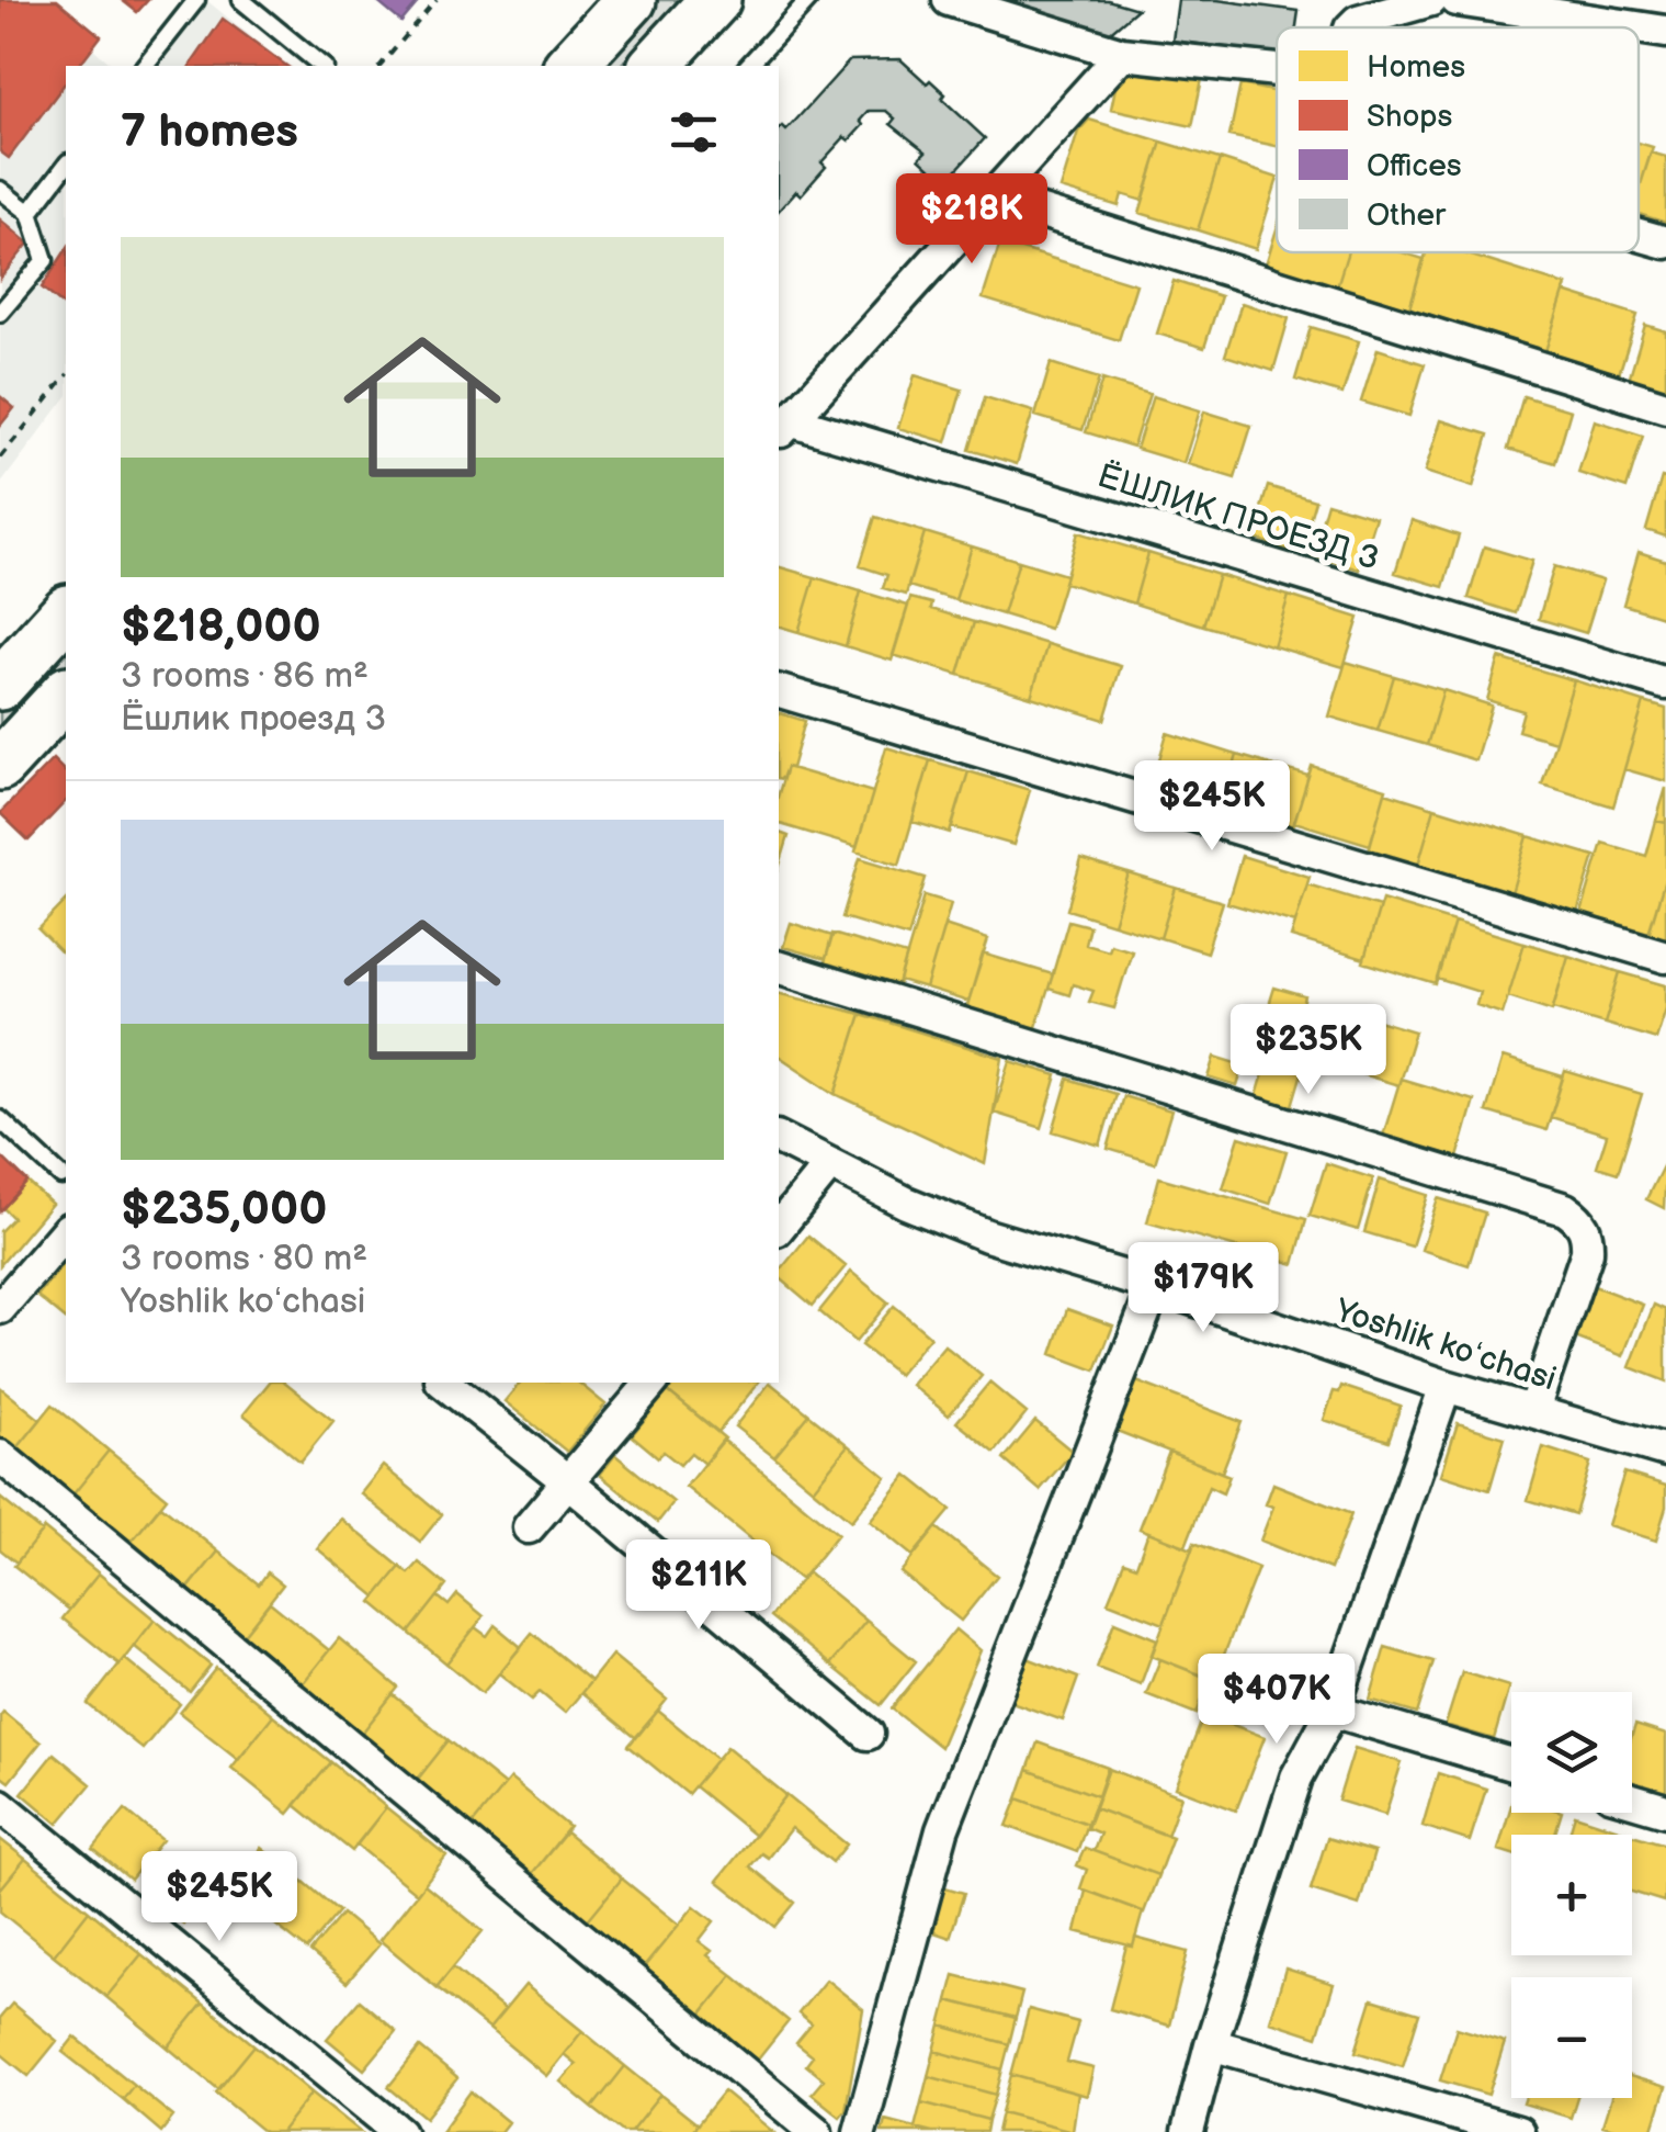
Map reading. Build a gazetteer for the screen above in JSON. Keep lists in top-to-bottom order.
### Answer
{
  "streets": {
    "street": ["ЁШЛИК ПРОЕЗД 3", "Yoshlik koʻchasi"]
  },
  "legend": [
    "Homes",
    "Shops",
    "Offices",
    "Other"
  ],
  "page": {
    "heading": "7 homes",
    "price": [
      "$218K",
      "$245K",
      "$235K",
      "$179K",
      "$211K",
      "$407K",
      "$245K"
    ],
    "list": [
      {
        "name": "$218,000",
        "note": "3 rooms · 86 m² · Ёшлик проезд 3"
      },
      {
        "name": "$235,000",
        "note": "3 rooms · 80 m² · Yoshlik koʻchasi"
      }
    ],
    "map_buttons": ["+", "−"]
  }
}
